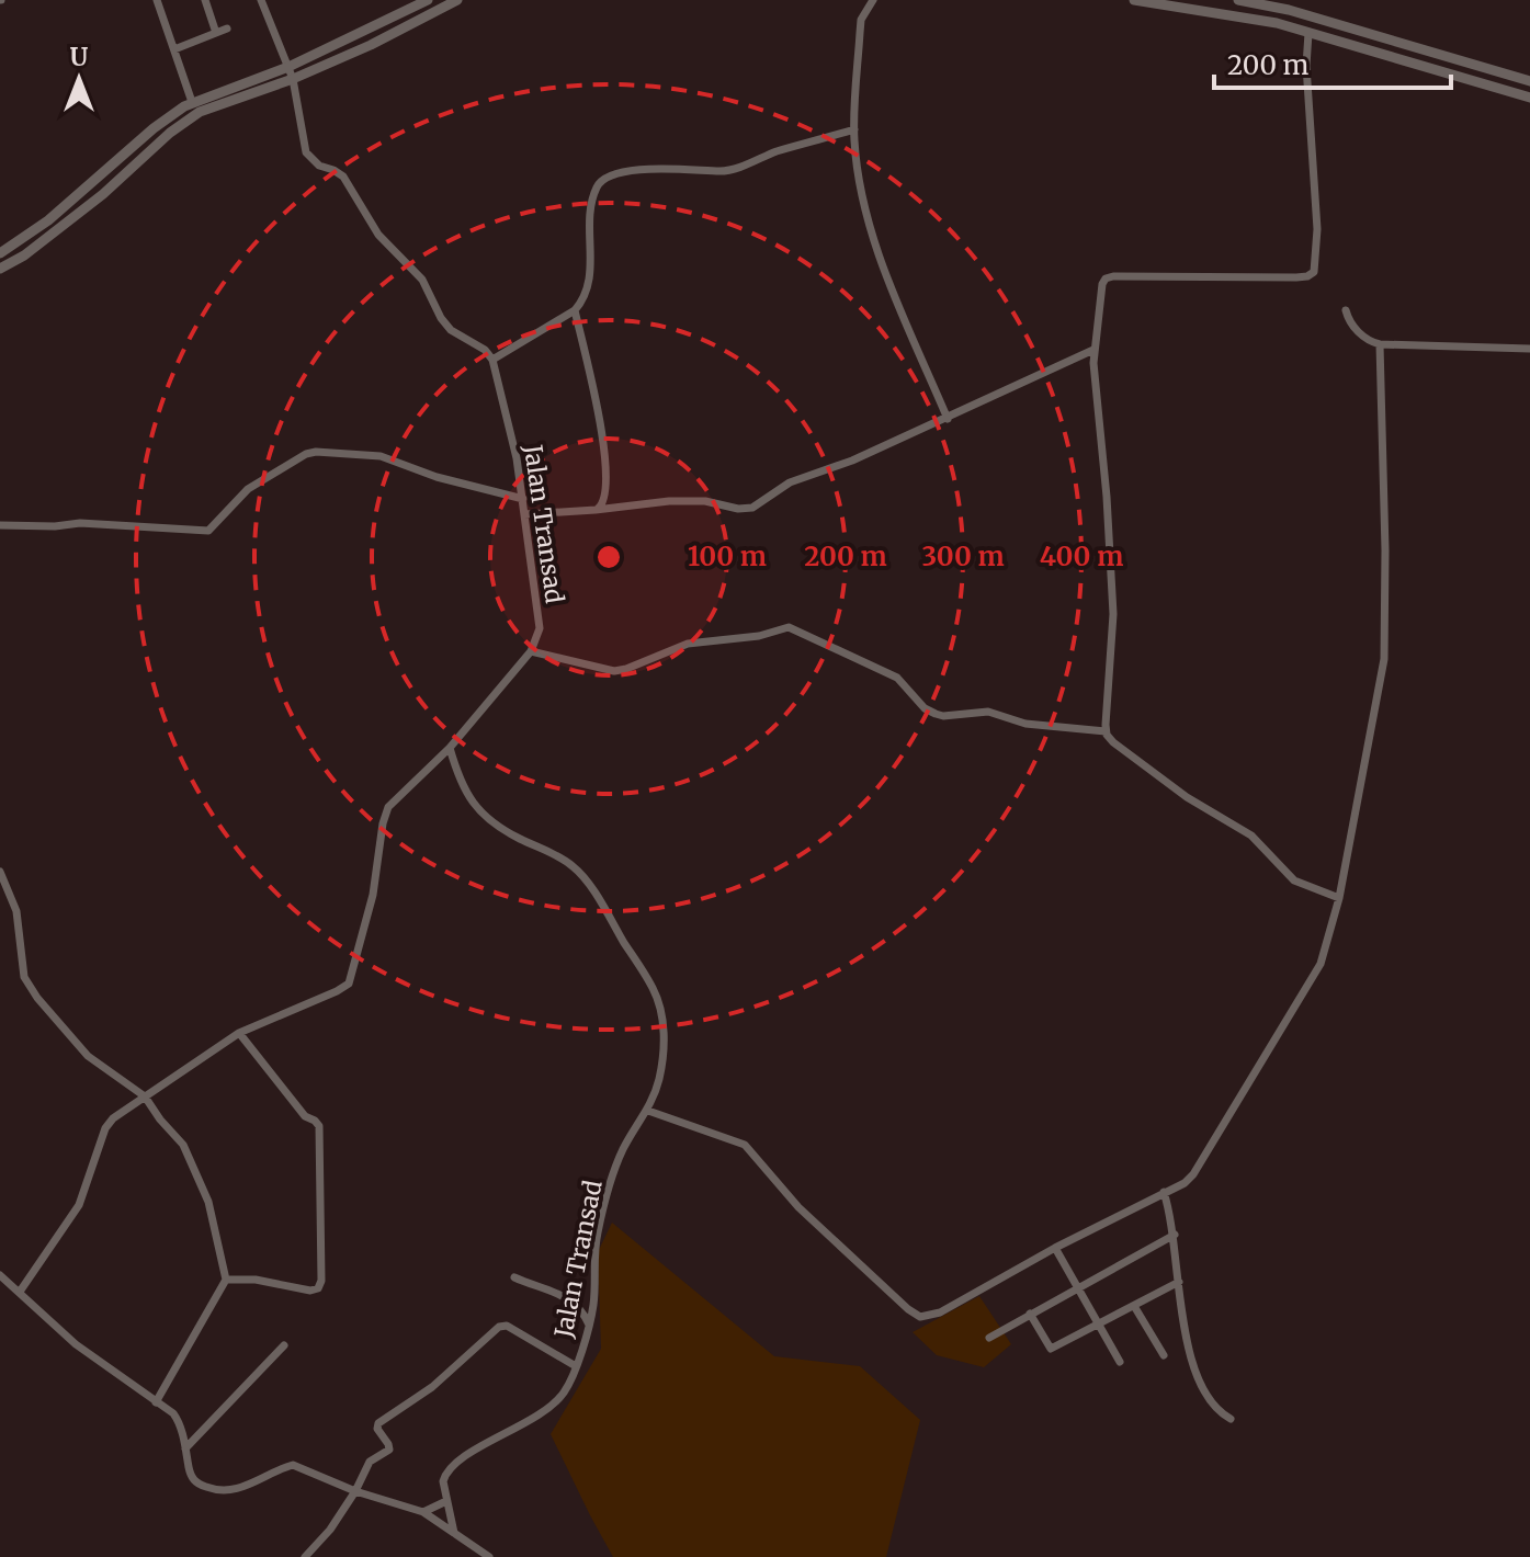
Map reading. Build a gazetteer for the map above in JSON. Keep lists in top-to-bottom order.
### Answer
{
  "streets": {
    "street": ["Jalan Transad"]
  },
  "scale_bar": "200 m",
  "north": "top",
  "rings": [
    "100 m",
    "200 m",
    "300 m",
    "400 m"
  ]
}
